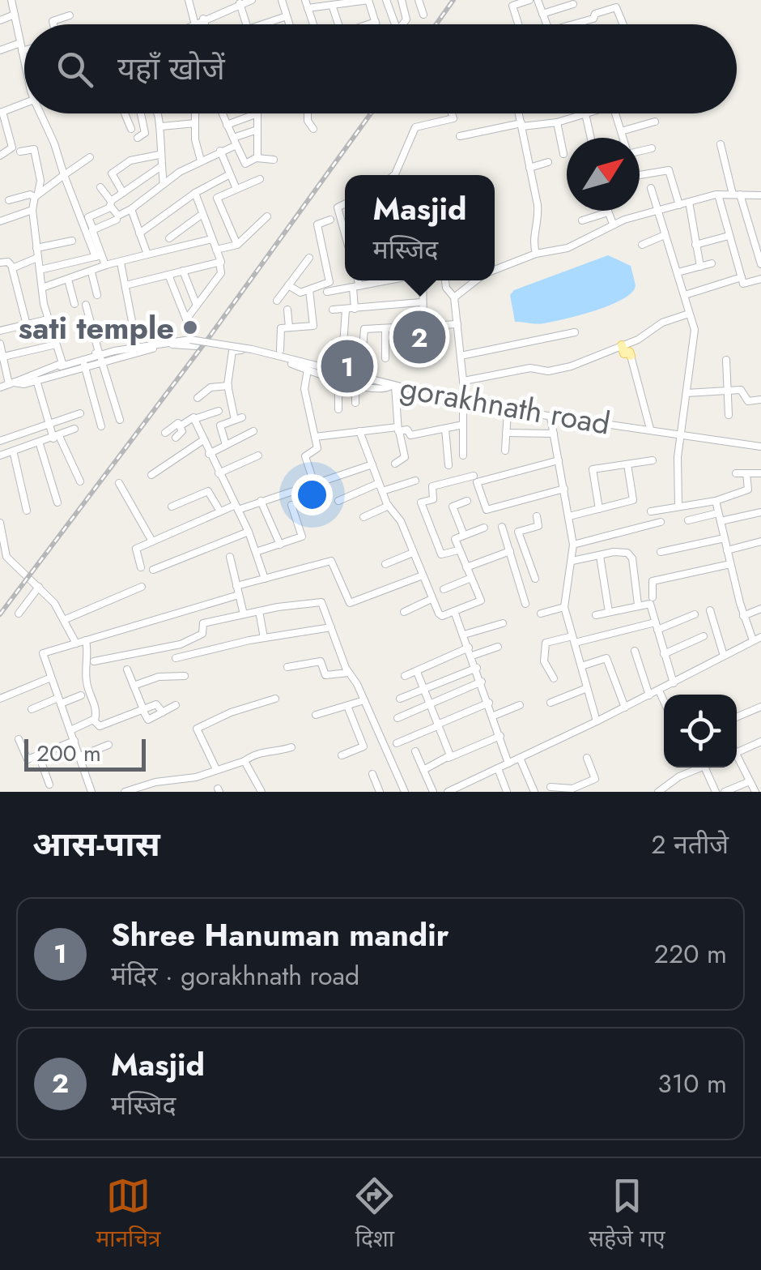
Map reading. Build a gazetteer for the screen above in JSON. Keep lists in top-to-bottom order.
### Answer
{
  "streets": {
    "street": ["gorakhnath road"]
  },
  "places": ["sati temple"],
  "scale_bar": "200 m",
  "north": "top right",
  "page": {
    "search": "यहाँ खोजें",
    "popup": ["Masjid", "मस्जिद"],
    "pins": ["2", "1"],
    "scale": "200 m",
    "heading": ["आस-पास", "2 नतीजे"],
    "list": [
      {
        "mark": "1",
        "name": "Shree Hanuman mandir",
        "note": "मंदिर · gorakhnath road",
        "value": "220 m"
      },
      {
        "mark": "2",
        "name": "Masjid",
        "note": "मस्जिद",
        "value": "310 m"
      }
    ],
    "nav": ["मानचित्र", "दिशा", "सहेजे गए"]
  }
}
